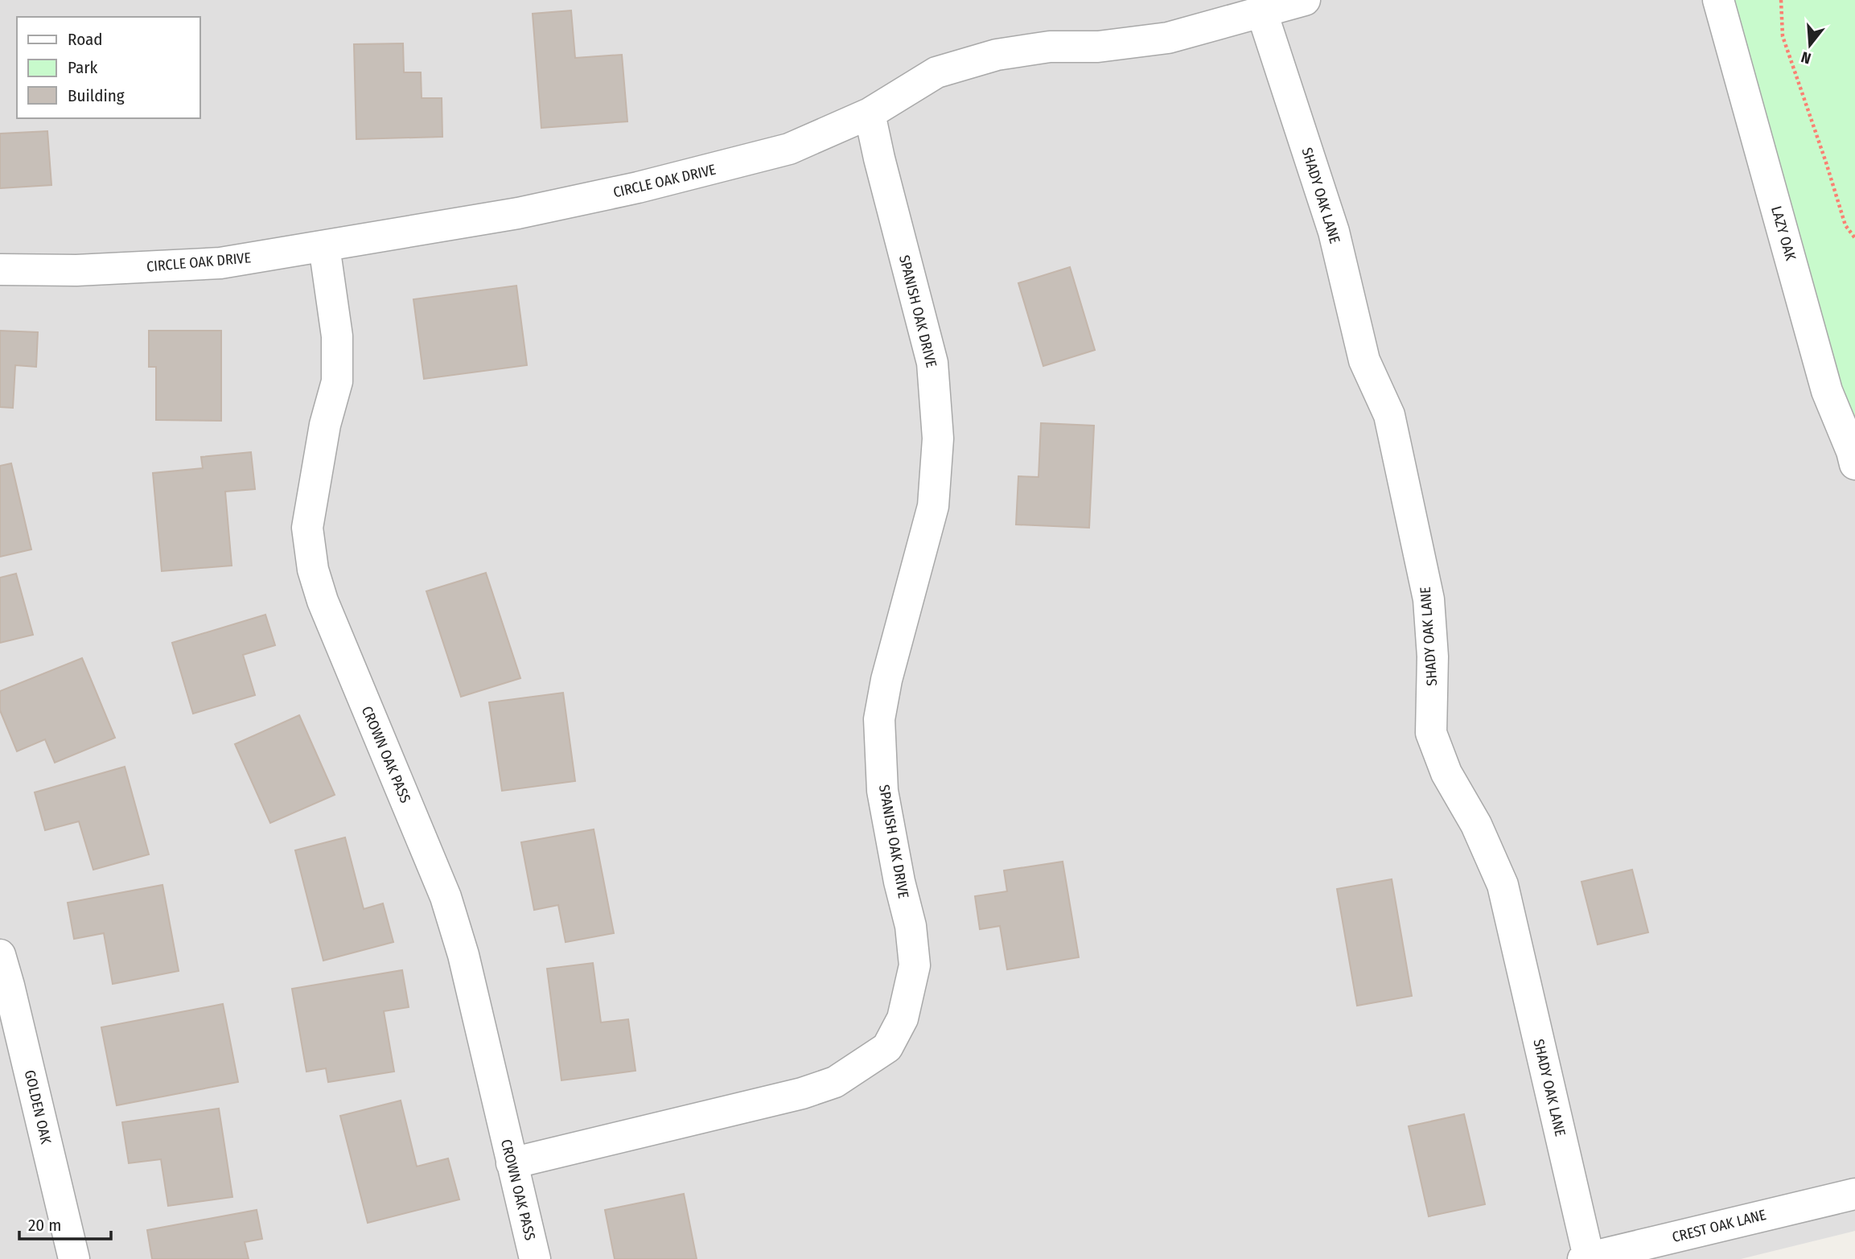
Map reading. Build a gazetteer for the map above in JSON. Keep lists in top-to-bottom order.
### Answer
{
  "streets": {
    "street": [
      "CIRCLE OAK DRIVE",
      "SHADY OAK LANE",
      "LAZY OAK",
      "SPANISH OAK DRIVE",
      "CROWN OAK PASS",
      "GOLDEN OAK",
      "CREST OAK LANE"
    ]
  },
  "crossings": [
    ["CIRCLE OAK DRIVE", "SHADY OAK LANE"],
    ["CIRCLE OAK DRIVE", "SPANISH OAK DRIVE"],
    ["CIRCLE OAK DRIVE", "CROWN OAK PASS"],
    ["SHADY OAK LANE", "CREST OAK LANE"],
    ["SPANISH OAK DRIVE", "CROWN OAK PASS"]
  ],
  "legend": ["Road", "Park", "Building"],
  "scale_bar": "20 m",
  "north": "bottom"
}
